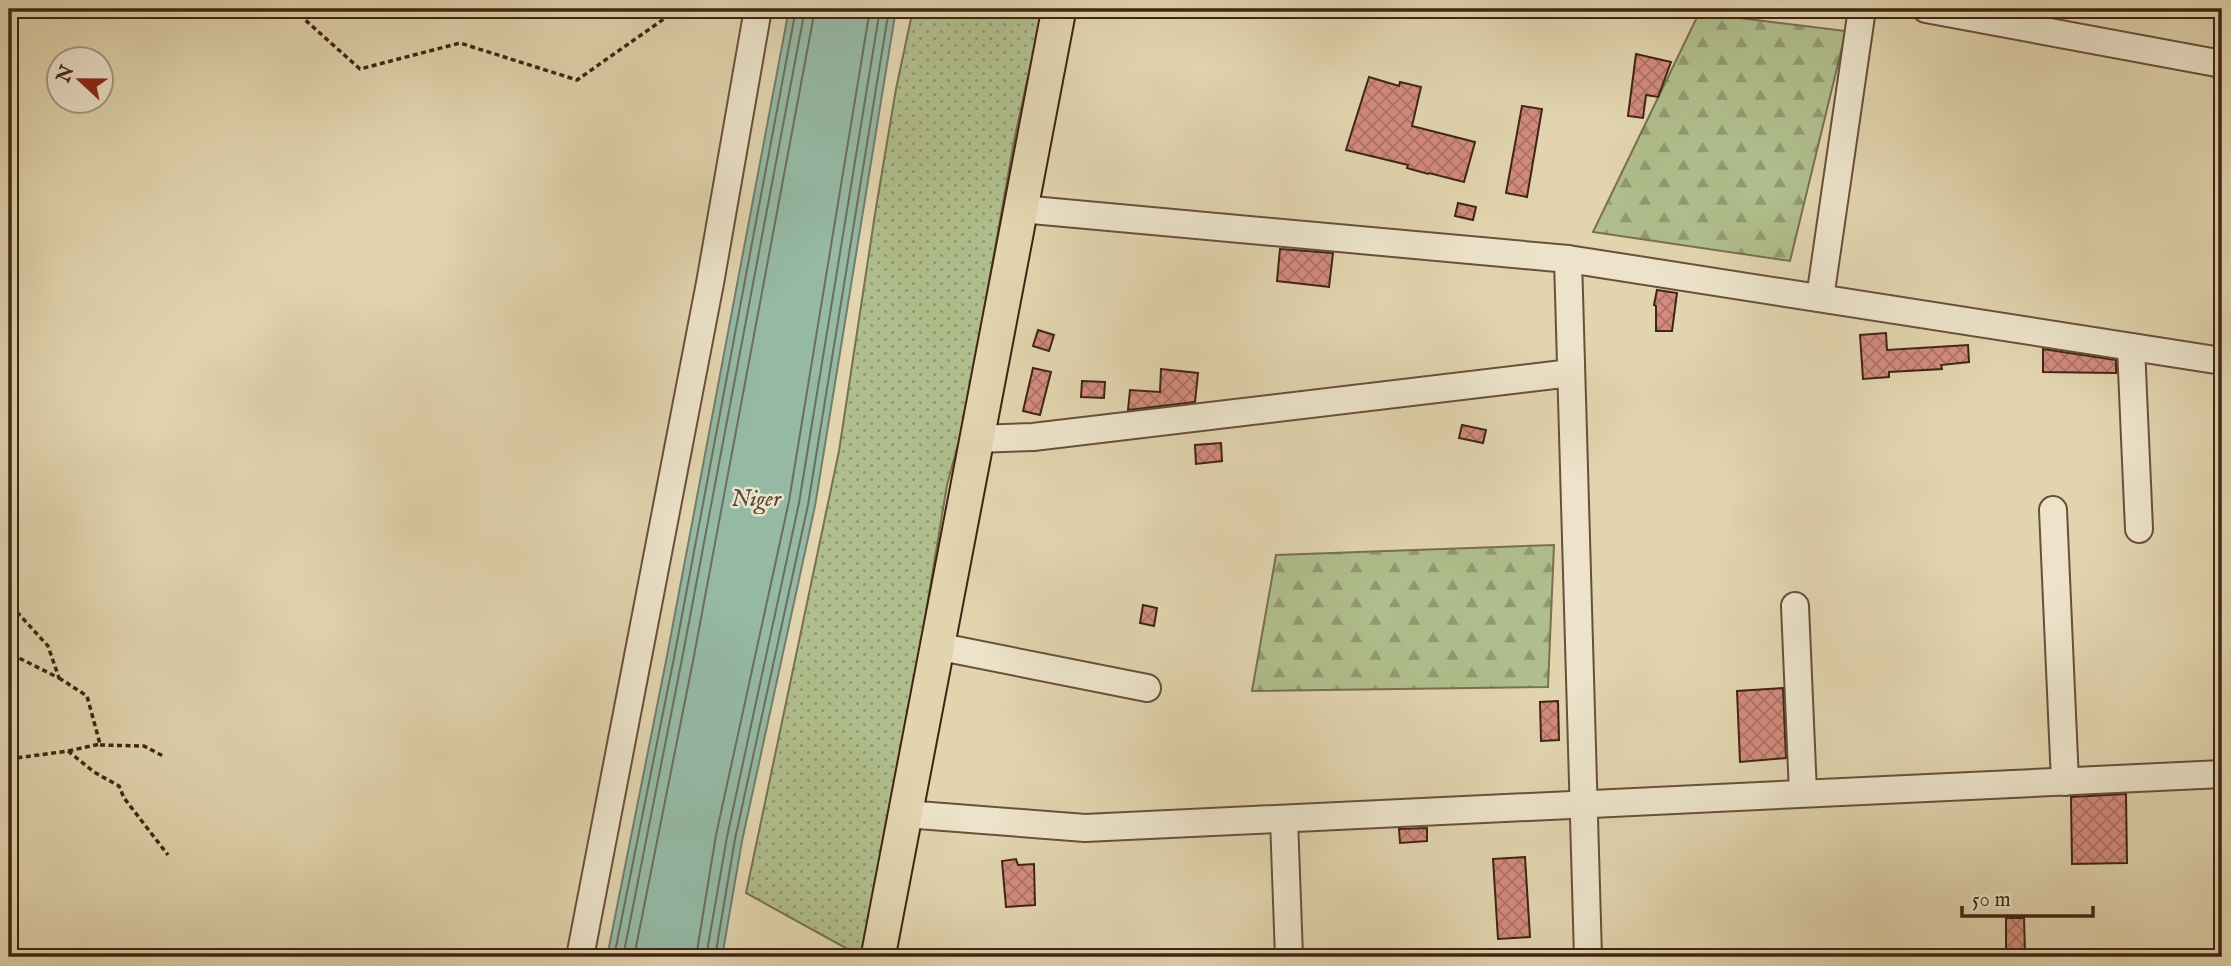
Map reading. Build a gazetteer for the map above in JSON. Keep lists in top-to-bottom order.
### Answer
{
  "water": ["Niger"],
  "scale_bar": "50 m",
  "north": "left"
}
